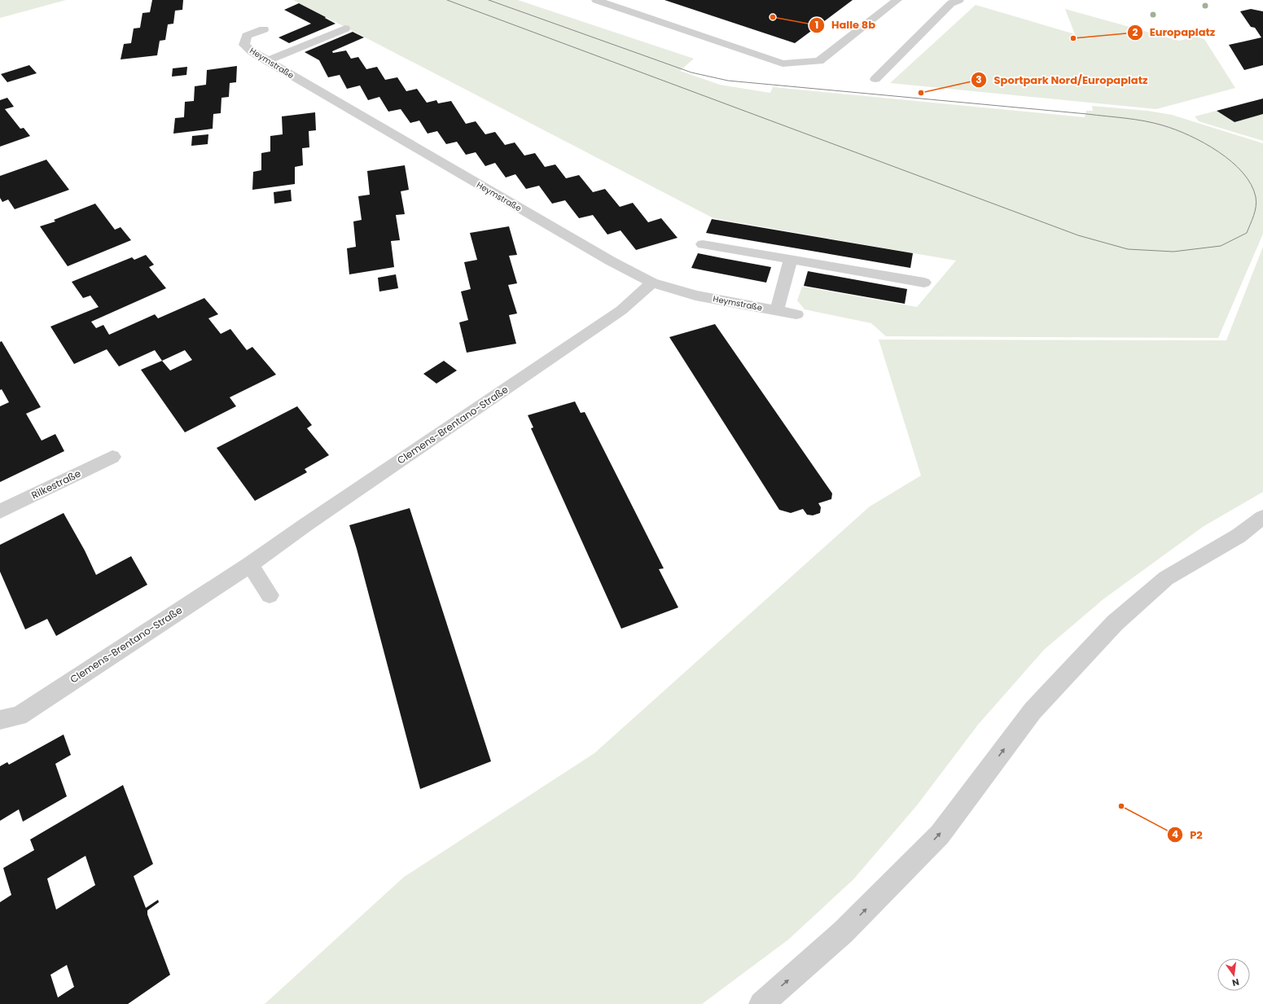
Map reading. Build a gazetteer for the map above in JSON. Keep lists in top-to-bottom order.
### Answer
{
  "streets": {
    "street": ["Heymstraße", "Clemens-Brentano-Straße", "Rilkestraße"]
  },
  "crossings": [
    ["Heymstraße", "Clemens-Brentano-Straße"]
  ],
  "places": [
    "Halle 8b",
    "Europaplatz",
    "Sportpark Nord/Europaplatz",
    "P2"
  ],
  "north": "bottom"
}
